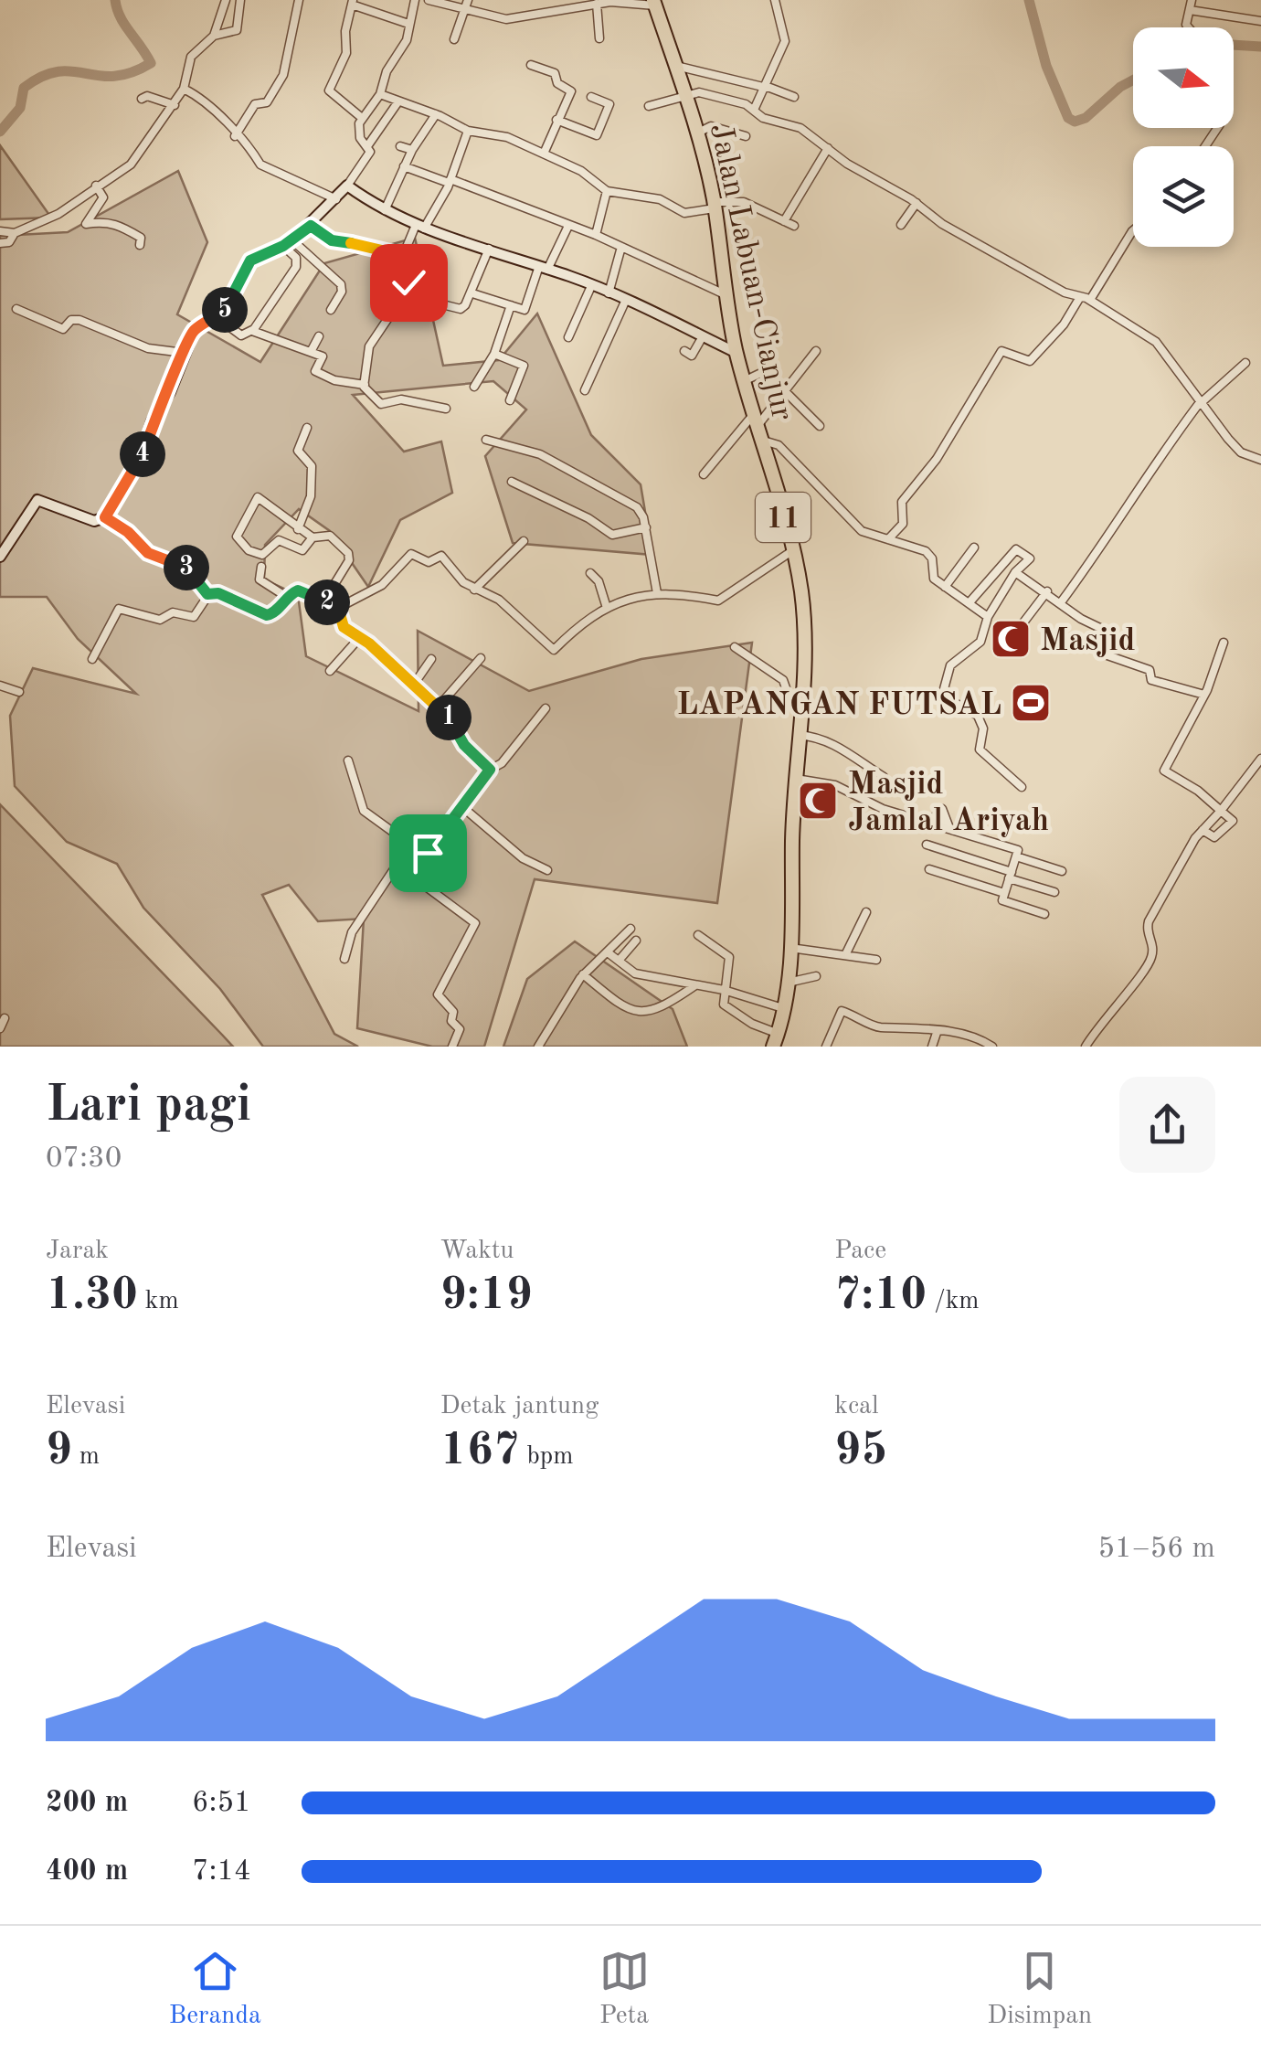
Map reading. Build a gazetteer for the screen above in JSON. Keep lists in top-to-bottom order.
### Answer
{
  "streets": {
    "highway": ["Jalan Labuan-Cianjur", "11"]
  },
  "places": {
    "mosque": ["Masjid", "Masjid Jamlal Ariyah"],
    "sports": ["LAPANGAN FUTSAL"]
  },
  "north": "right",
  "page": {
    "pins": [
      "5",
      "4",
      "3",
      "2",
      "1"
    ],
    "heading": ["Lari pagi", "07:30"],
    "stats": [
      ["Jarak", "1.30 km"],
      ["Waktu", "9:19"],
      ["Pace", "7:10 /km"],
      ["Elevasi", "9 m"],
      ["Detak jantung", "167 bpm"],
      ["kcal", "95"]
    ],
    "chart": ["Elevasi", "51–56 m"],
    "list": [
      {
        "name": "200 m",
        "note": "6:51"
      },
      {
        "name": "400 m",
        "note": "7:14"
      }
    ],
    "tabs": ["Beranda", "Peta", "Disimpan"]
  }
}
